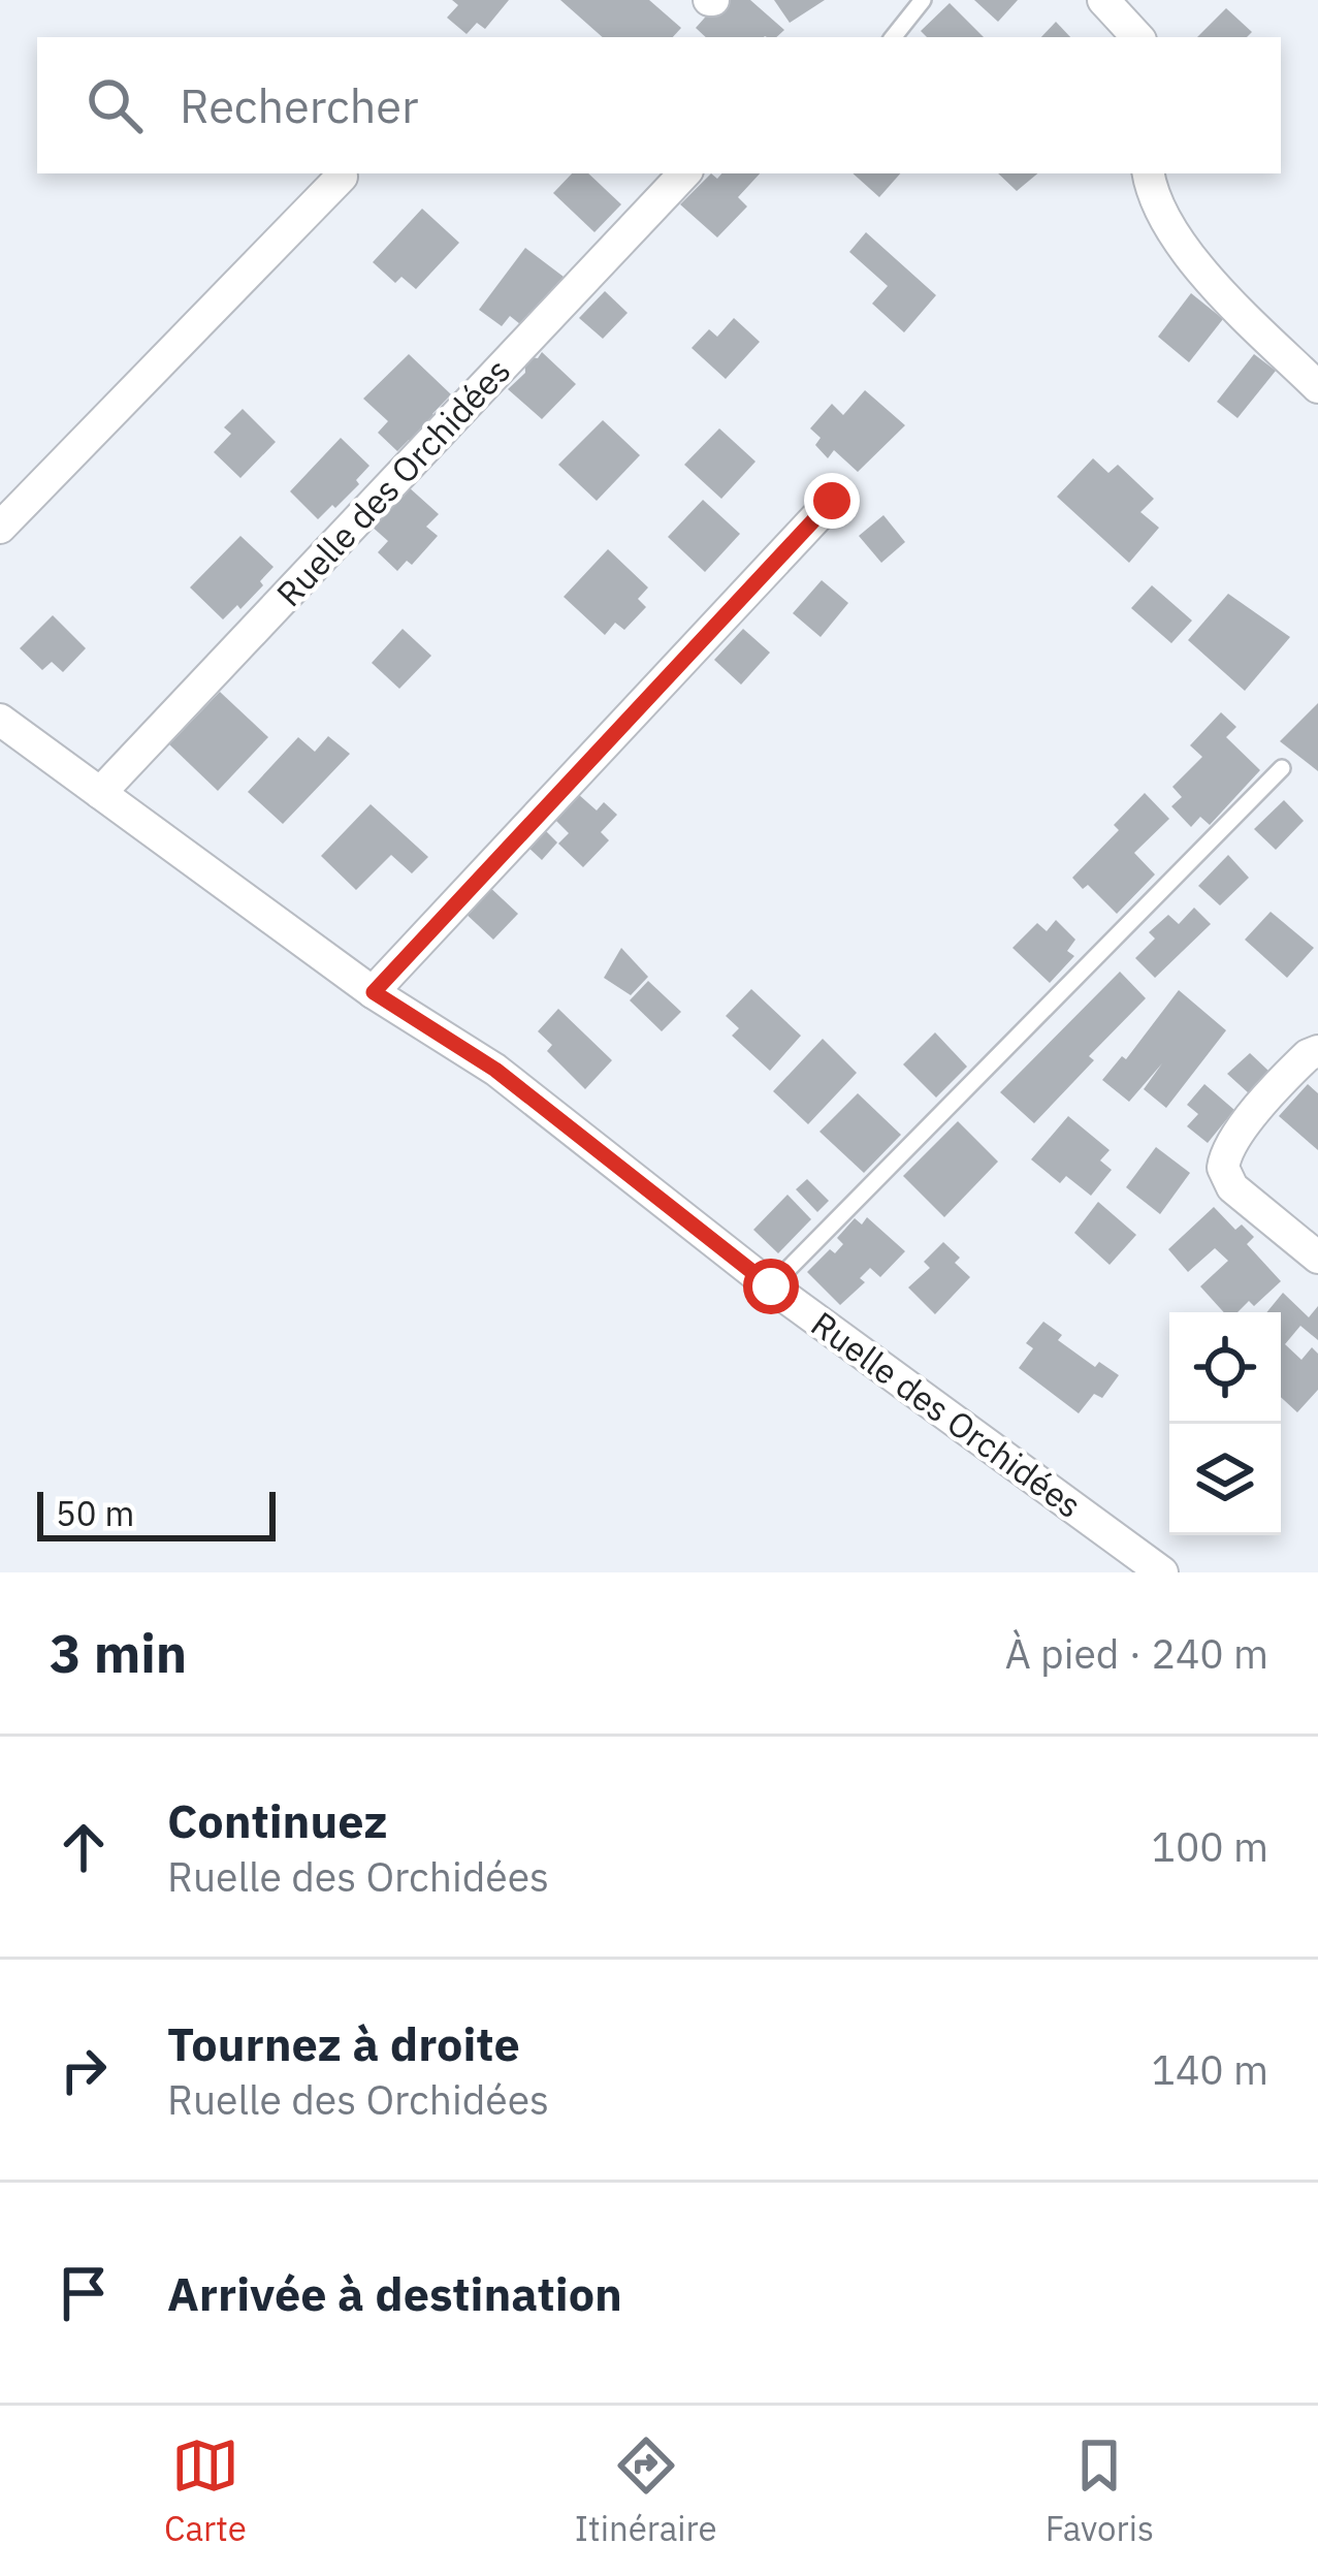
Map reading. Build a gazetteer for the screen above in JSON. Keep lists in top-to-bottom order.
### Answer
{
  "streets": {
    "street": ["Ruelle des Orchidées"]
  },
  "scale_bar": "50 m",
  "page": {
    "search": "Rechercher",
    "scale": "50 m",
    "heading": ["3 min", "À pied · 240 m"],
    "list": [
      ["Continuez", "Ruelle des Orchidées", "100 m"],
      ["Tournez à droite", "Ruelle des Orchidées", "140 m"],
      "Arrivée à destination"
    ],
    "nav": ["Carte", "Itinéraire", "Favoris"]
  }
}
